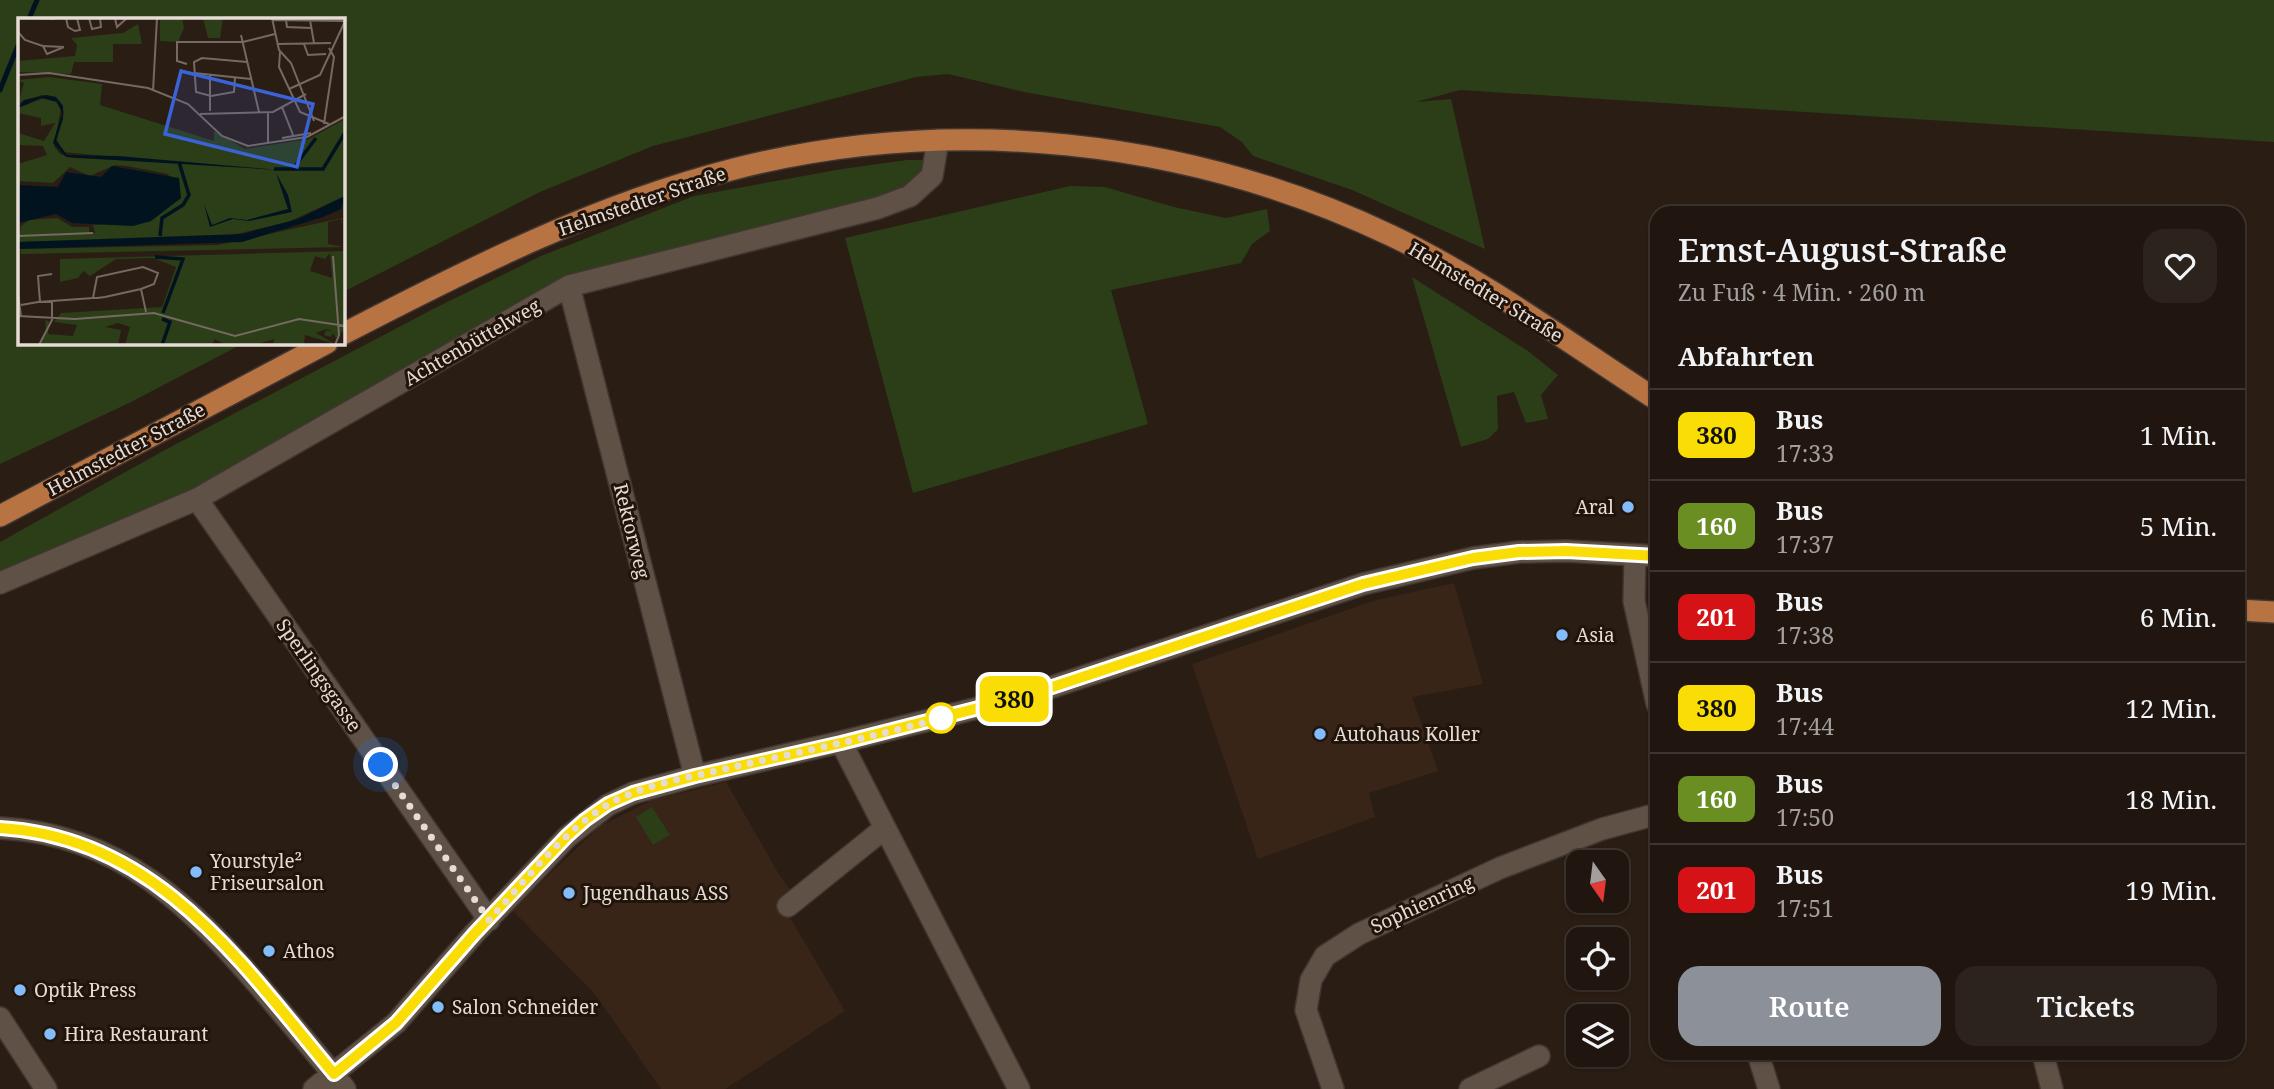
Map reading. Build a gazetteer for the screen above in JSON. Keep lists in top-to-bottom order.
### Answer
{
  "streets": {
    "main road": ["Helmstedter Straße"],
    "street": [
      "Achtenbüttelweg",
      "Rektorweg",
      "Sperlingsgasse",
      "Sophienring"
    ]
  },
  "crossings": [
    ["Helmstedter Straße", "Achtenbüttelweg"],
    ["Achtenbüttelweg", "Rektorweg"],
    ["Achtenbüttelweg", "Sperlingsgasse"]
  ],
  "places": [
    "Aral",
    "Asia",
    "Autohaus Koller",
    "Yourstyle² Friseursalon",
    "Jugendhaus ASS",
    "Athos",
    "Optik Press",
    "Salon Schneider",
    "Hira Restaurant"
  ],
  "lines": ["bus line 380"],
  "north": "bottom",
  "page": {
    "on_map": "380",
    "heading": [
      ["Ernst-August-Straße", "Zu Fuß · 4 Min. · 260 m"],
      "Abfahrten"
    ],
    "list": [
      {
        "mark": "380",
        "name": "Bus",
        "note": "17:33",
        "value": "1 Min."
      },
      {
        "mark": "160",
        "name": "Bus",
        "note": "17:37",
        "value": "5 Min."
      },
      {
        "mark": "201",
        "name": "Bus",
        "note": "17:38",
        "value": "6 Min."
      },
      {
        "mark": "380",
        "name": "Bus",
        "note": "17:44",
        "value": "12 Min."
      },
      {
        "mark": "160",
        "name": "Bus",
        "note": "17:50",
        "value": "18 Min."
      },
      {
        "mark": "201",
        "name": "Bus",
        "note": "17:51",
        "value": "19 Min."
      }
    ],
    "buttons": ["Route", "Tickets"]
  }
}
